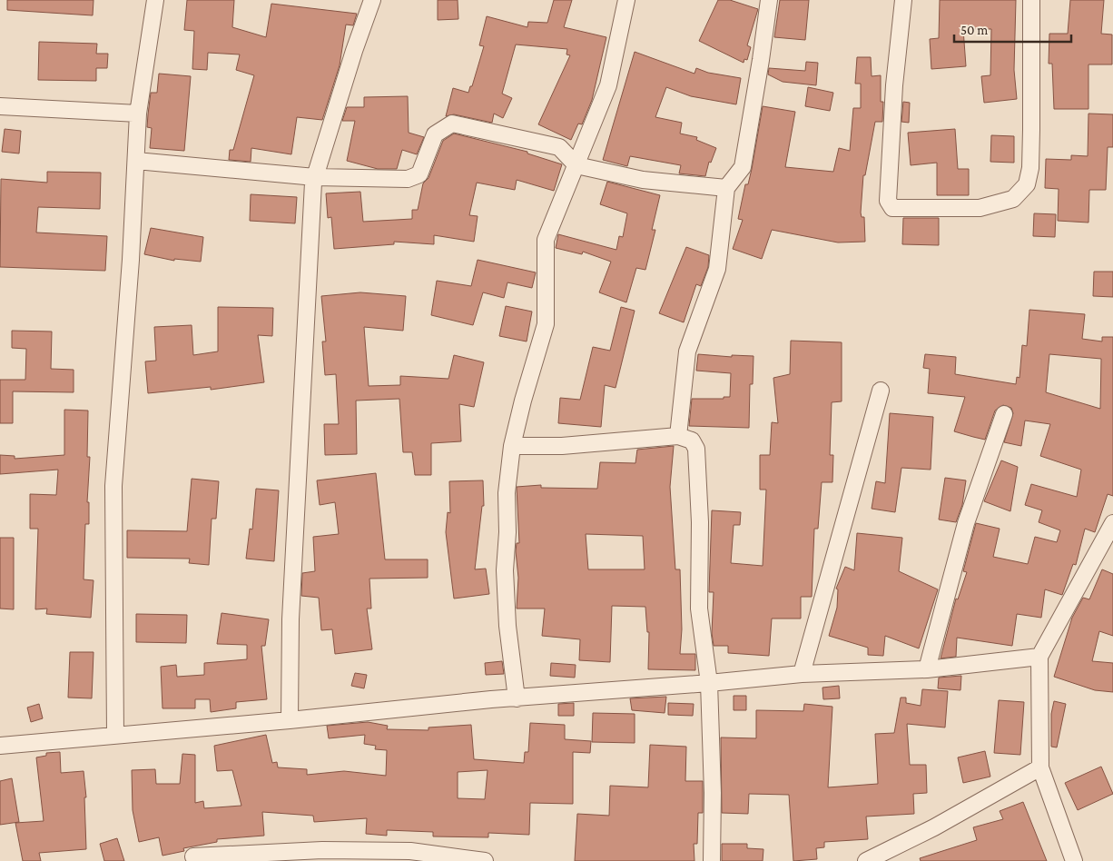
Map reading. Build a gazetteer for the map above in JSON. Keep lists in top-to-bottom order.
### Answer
{
  "scale_bar": "50 m"
}
